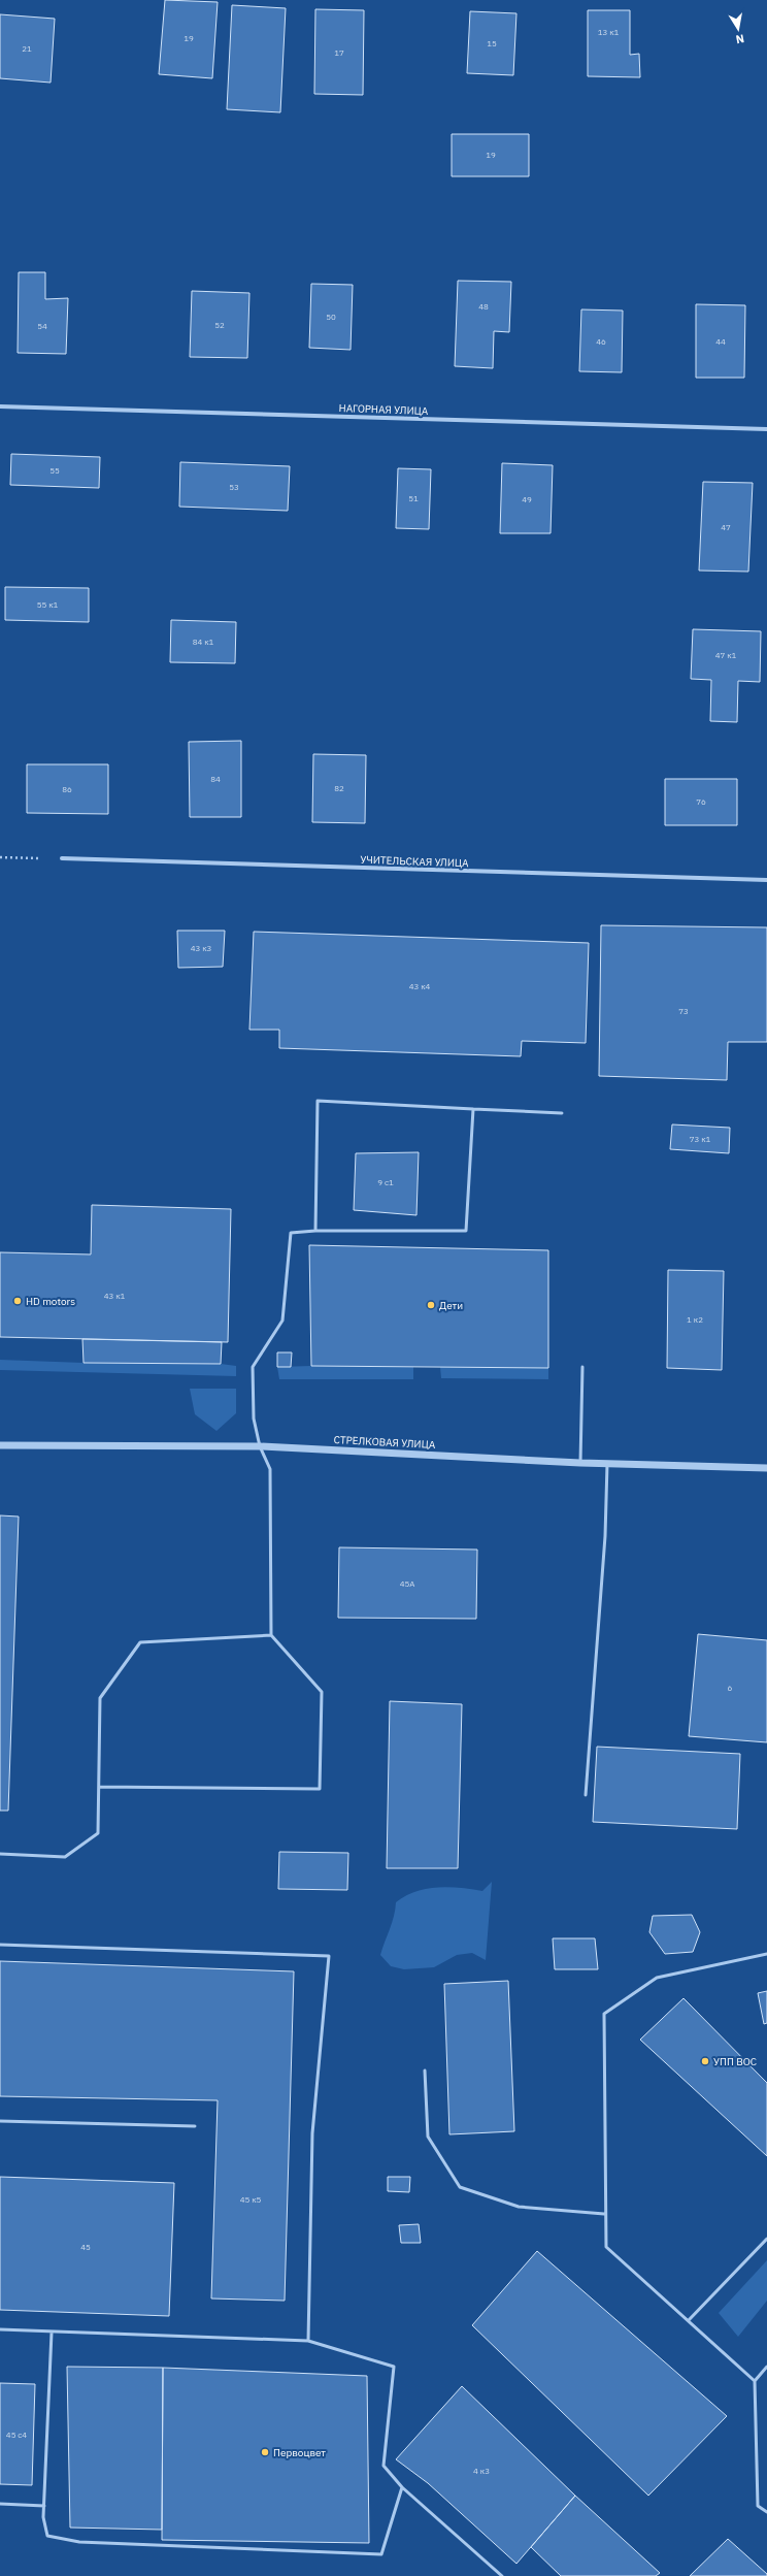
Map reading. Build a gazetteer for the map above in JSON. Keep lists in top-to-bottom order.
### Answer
{
  "streets": {
    "street": ["НАГОРНАЯ УЛИЦА", "УЧИТЕЛЬСКАЯ УЛИЦА", "СТРЕЛКОВАЯ УЛИЦА"]
  },
  "places": [
    "HD motors",
    "Дети",
    "УПП ВОС",
    "Первоцвет"
  ],
  "house_numbers": [
    "13 к1",
    "19",
    "15",
    "21",
    "17",
    "19",
    "48",
    "50",
    "52",
    "54",
    "46",
    "44",
    "55",
    "53",
    "51",
    "49",
    "47",
    "55 к1",
    "84 к1",
    "47 к1",
    "84",
    "82",
    "86",
    "76",
    "43 к3",
    "43 к4",
    "73",
    "73 к1",
    "9 с1",
    "43 к1",
    "1 к2",
    "45А",
    "6",
    "45 к5",
    "45",
    "45 с4",
    "4 к3"
  ],
  "north": "bottom"
}
